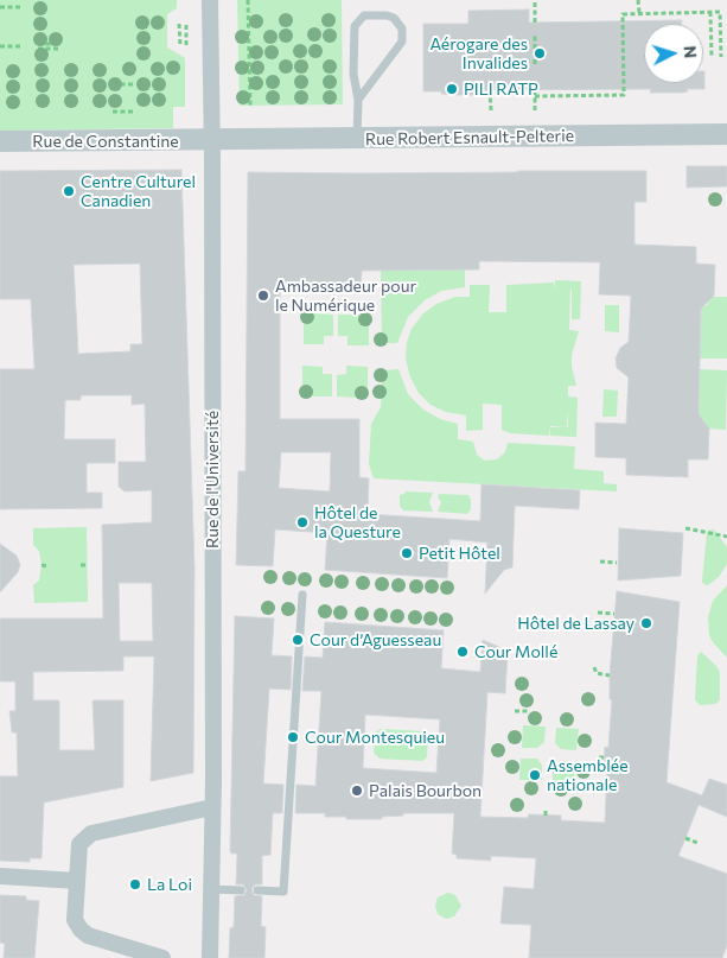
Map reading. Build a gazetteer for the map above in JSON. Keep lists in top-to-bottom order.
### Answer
{
  "streets": {
    "street": ["Rue Robert Esnault-Pelterie", "Rue de Constantine", "Rue de l'Université"]
  },
  "crossings": [
    ["Rue Robert Esnault-Pelterie", "Rue de Constantine"],
    ["Rue Robert Esnault-Pelterie", "Rue de l'Université"],
    ["Rue de Constantine", "Rue de l'Université"]
  ],
  "places": [
    "Aérogare des Invalides",
    "PILI RATP",
    "Centre Culturel Canadien",
    "Ambassadeur pour le Numérique",
    "Hôtel de la Questure",
    "Petit Hôtel",
    "Hôtel de Lassay",
    "Cour d’Aguesseau",
    "Cour Mollé",
    "Cour Montesquieu",
    "Assemblée nationale",
    "Palais Bourbon",
    "La Loi"
  ],
  "north": "right"
}
